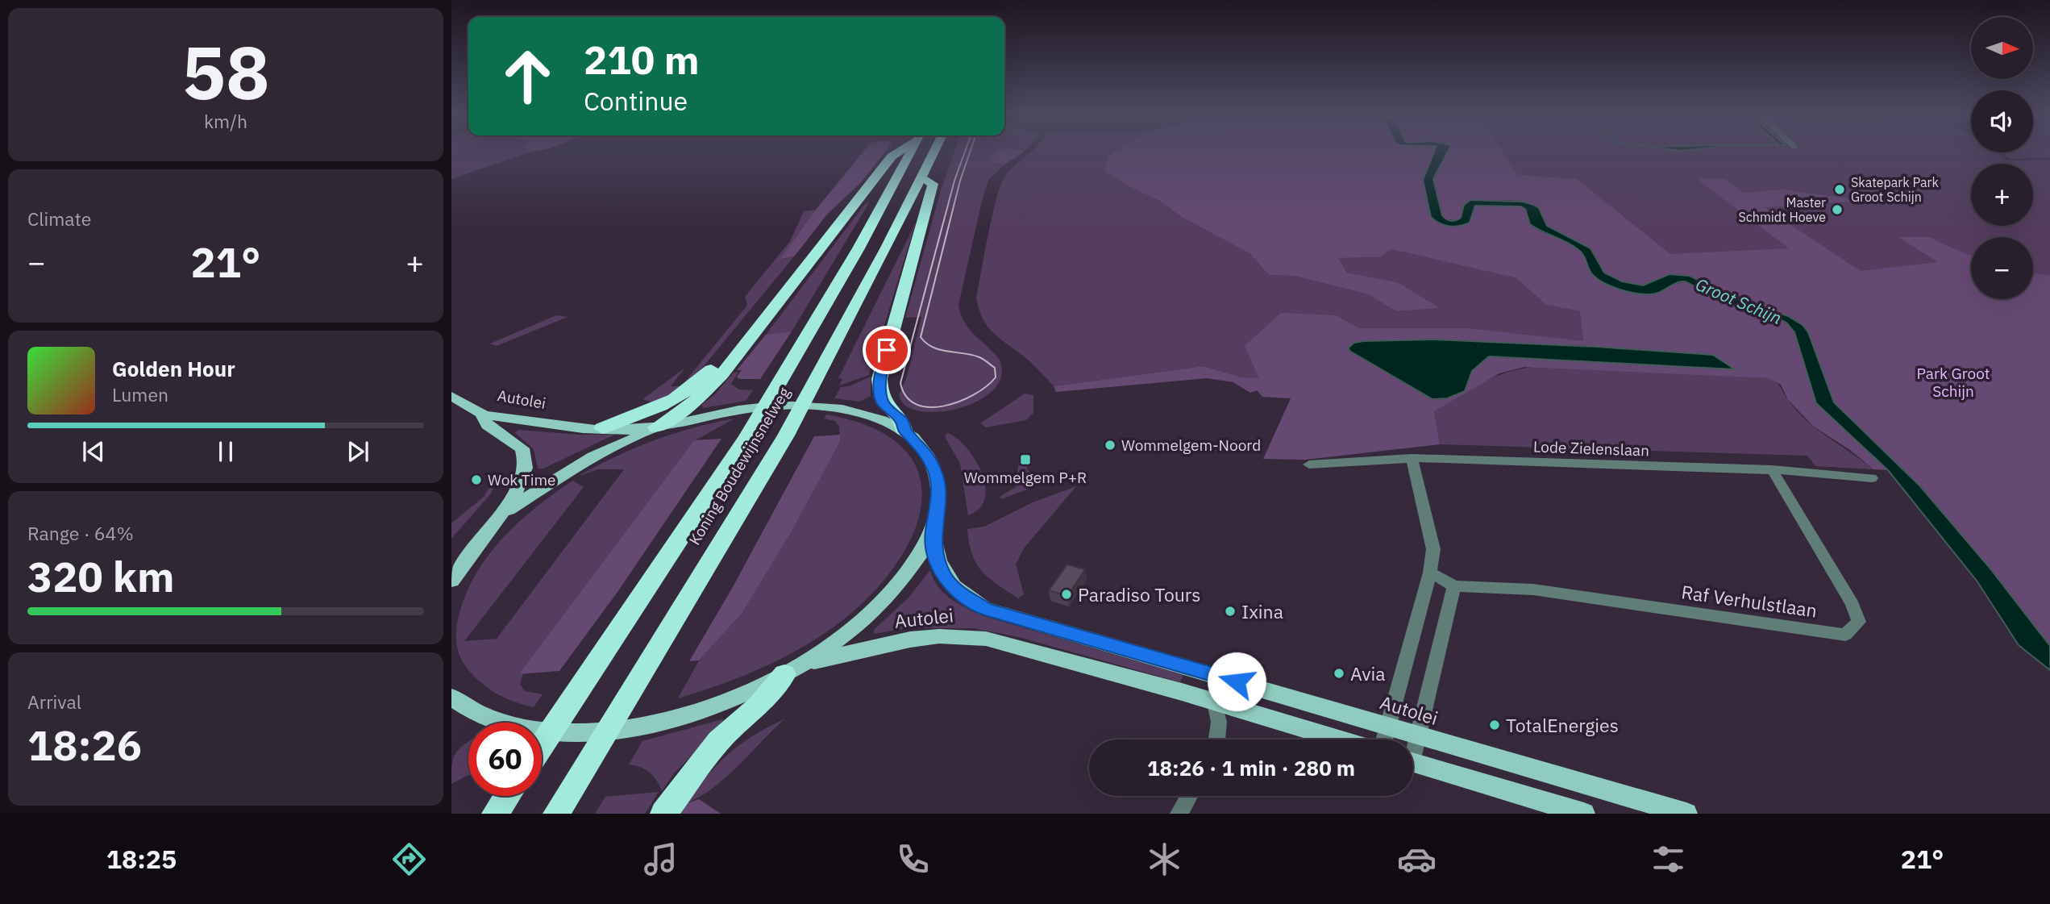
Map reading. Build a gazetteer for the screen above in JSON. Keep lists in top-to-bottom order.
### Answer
{
  "streets": {
    "highway": ["Koning Boudewijnsnelweg"],
    "main road": ["Autolei"],
    "street": ["Lode Zielenslaan", "Raf Verhulstlaan"]
  },
  "crossings": [
    ["Lode Zielenslaan", "Raf Verhulstlaan"]
  ],
  "water": ["Groot Schijn"],
  "parks": ["Park Groot Schijn"],
  "places": {
    "other": [
      "Skatepark Park Groot Schijn",
      "Master Schmidt Hoeve",
      "Wommelgem-Noord",
      "Wok Time",
      "Paradiso Tours",
      "Ixina",
      "Avia",
      "TotalEnergies"
    ],
    "transit": ["Wommelgem P+R"]
  },
  "north": "right",
  "page": {
    "tile": [
      ["58", "km/h"],
      "Climate",
      ["Range · 64%", "320 km"],
      ["Arrival", "18:26"]
    ],
    "map_buttons": ["+", "−"],
    "turn": ["210 m", "Continue"],
    "heat": ["−", "21°", "+"],
    "song": ["Golden Hour", "Lumen"],
    "limit": "60",
    "trip": "18:26 · 1 min · 280 m",
    "tabs": ["18:25", "21°"]
  }
}
